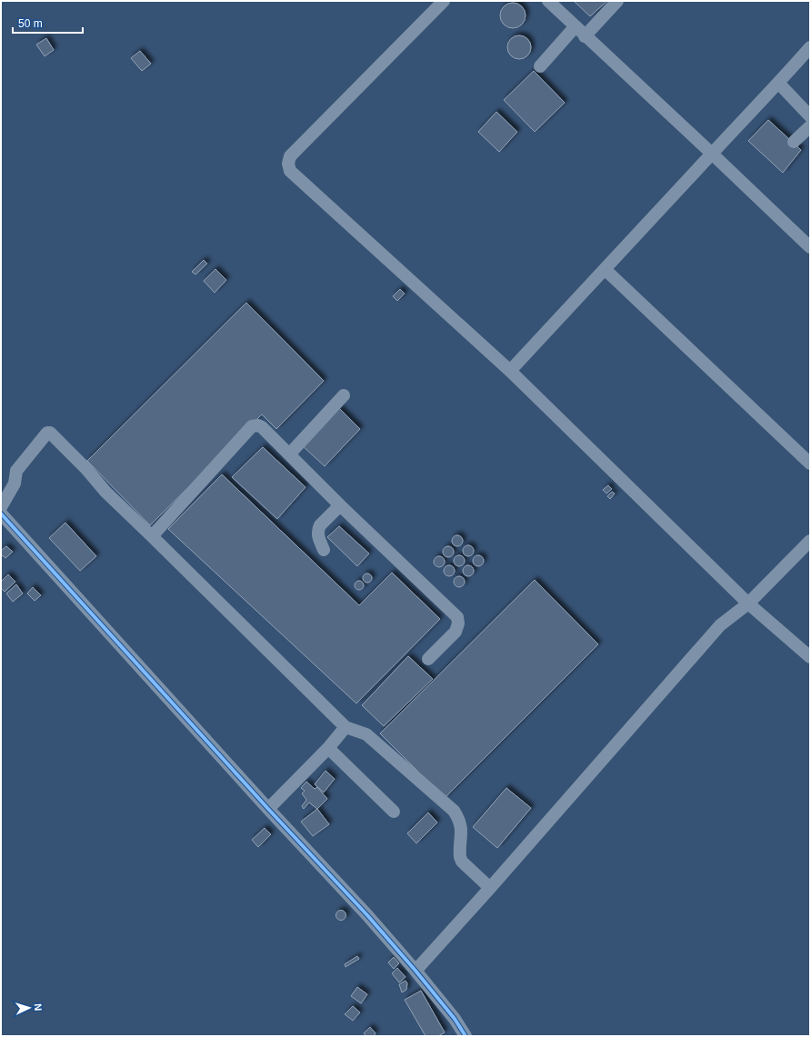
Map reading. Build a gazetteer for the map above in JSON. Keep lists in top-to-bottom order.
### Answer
{
  "scale_bar": "50 m",
  "north": "right"
}
